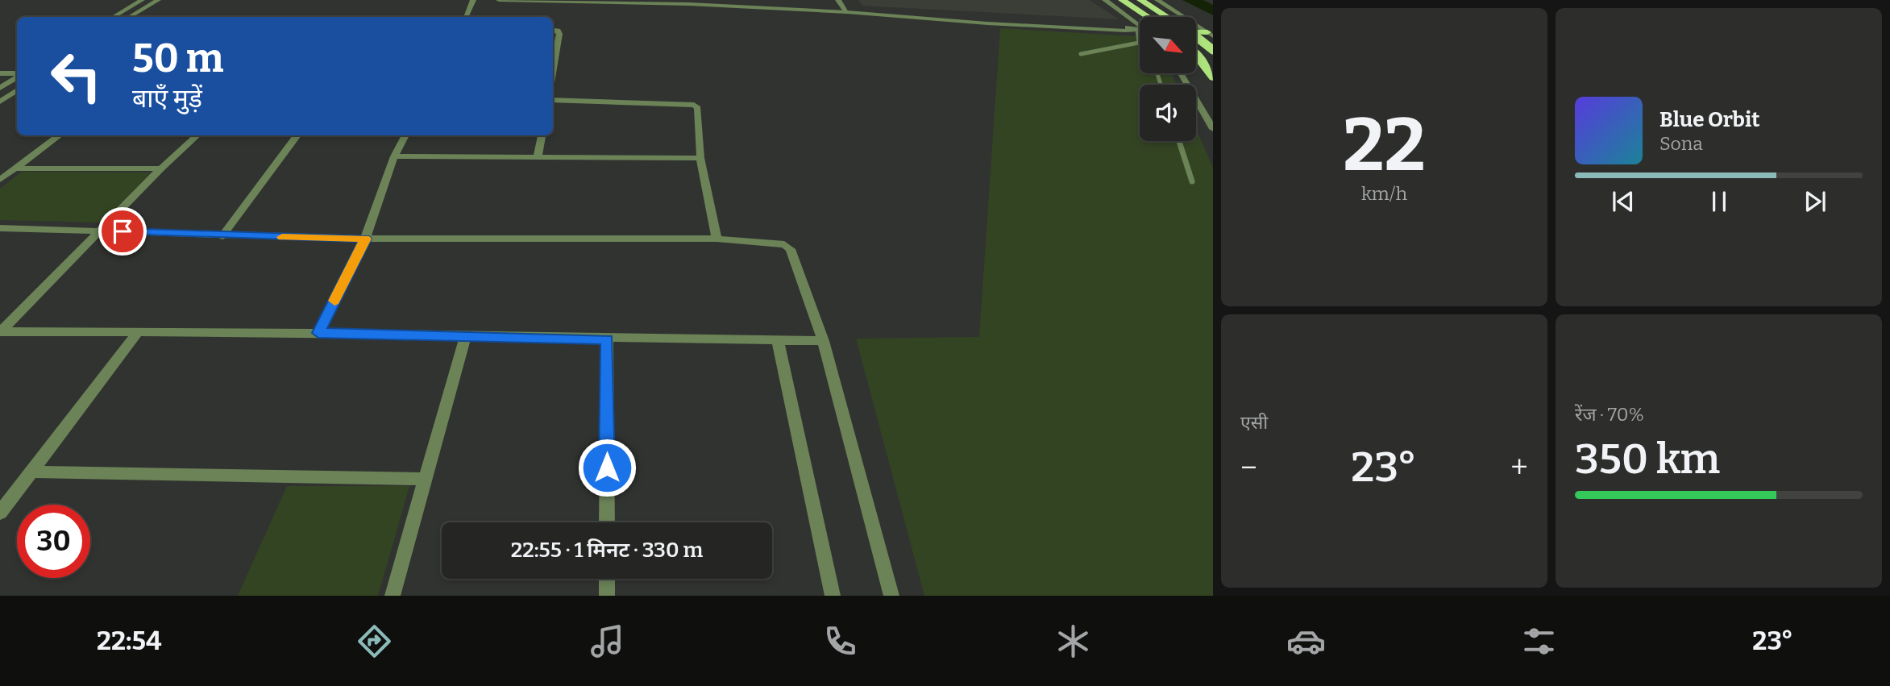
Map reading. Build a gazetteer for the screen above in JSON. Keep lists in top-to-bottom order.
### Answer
{
  "north": "bottom right",
  "page": {
    "tile": [
      ["22", "km/h"],
      "एसी",
      ["रेंज · 70%", "350 km"]
    ],
    "turn": ["50 m", "बाएँ मुड़ें"],
    "song": ["Blue Orbit", "Sona"],
    "heat": ["−", "23°", "+"],
    "limit": "30",
    "trip": "22:55 · 1 मिनट · 330 m",
    "tabs": ["22:54", "23°"]
  }
}
